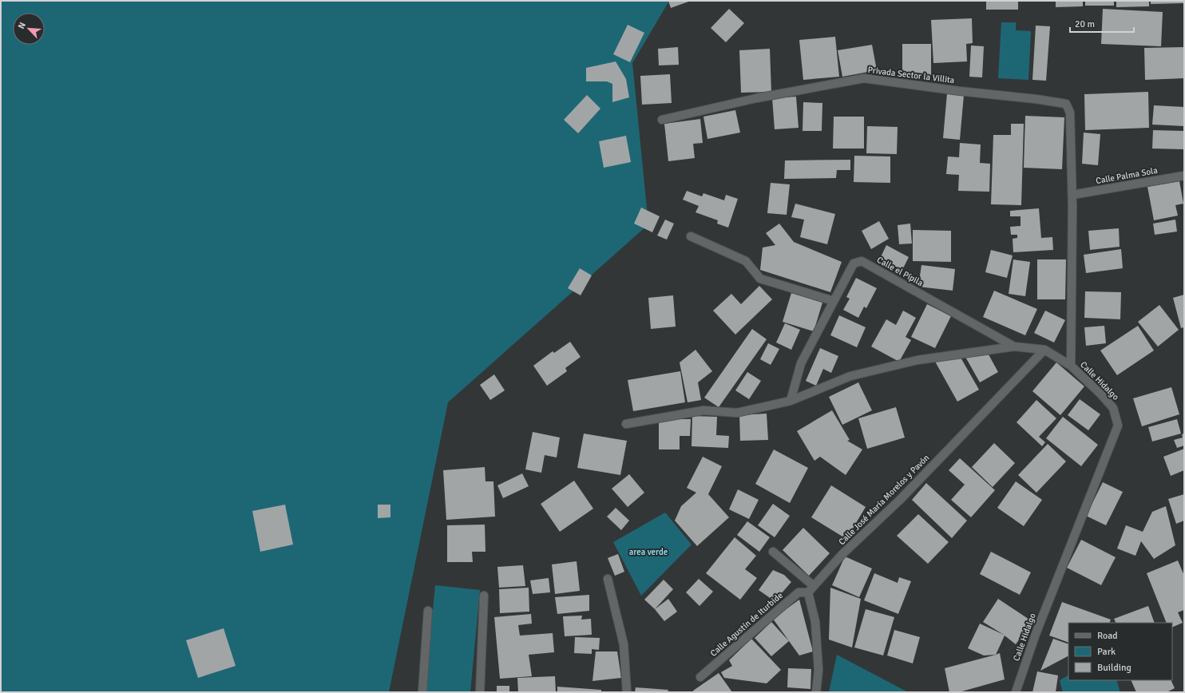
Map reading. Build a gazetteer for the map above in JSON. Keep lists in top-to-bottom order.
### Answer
{
  "streets": {
    "street": [
      "Privada Sector la Villita",
      "Calle Palma Sola",
      "Calle el Pípila",
      "Calle Hidalgo",
      "Calle José María Morelos y Pavón",
      "Calle Agustín de Iturbide"
    ]
  },
  "crossings": [
    ["Privada Sector la Villita", "Calle Hidalgo"],
    ["Calle Palma Sola", "Calle Hidalgo"],
    ["Calle el Pípila", "Calle Hidalgo"],
    ["Calle el Pípila", "Calle José María Morelos y Pavón"],
    ["Calle José María Morelos y Pavón", "Calle Agustín de Iturbide"]
  ],
  "parks": ["area verde"],
  "legend": ["Road", "Park", "Building"],
  "scale_bar": "20 m",
  "north": "top left"
}
